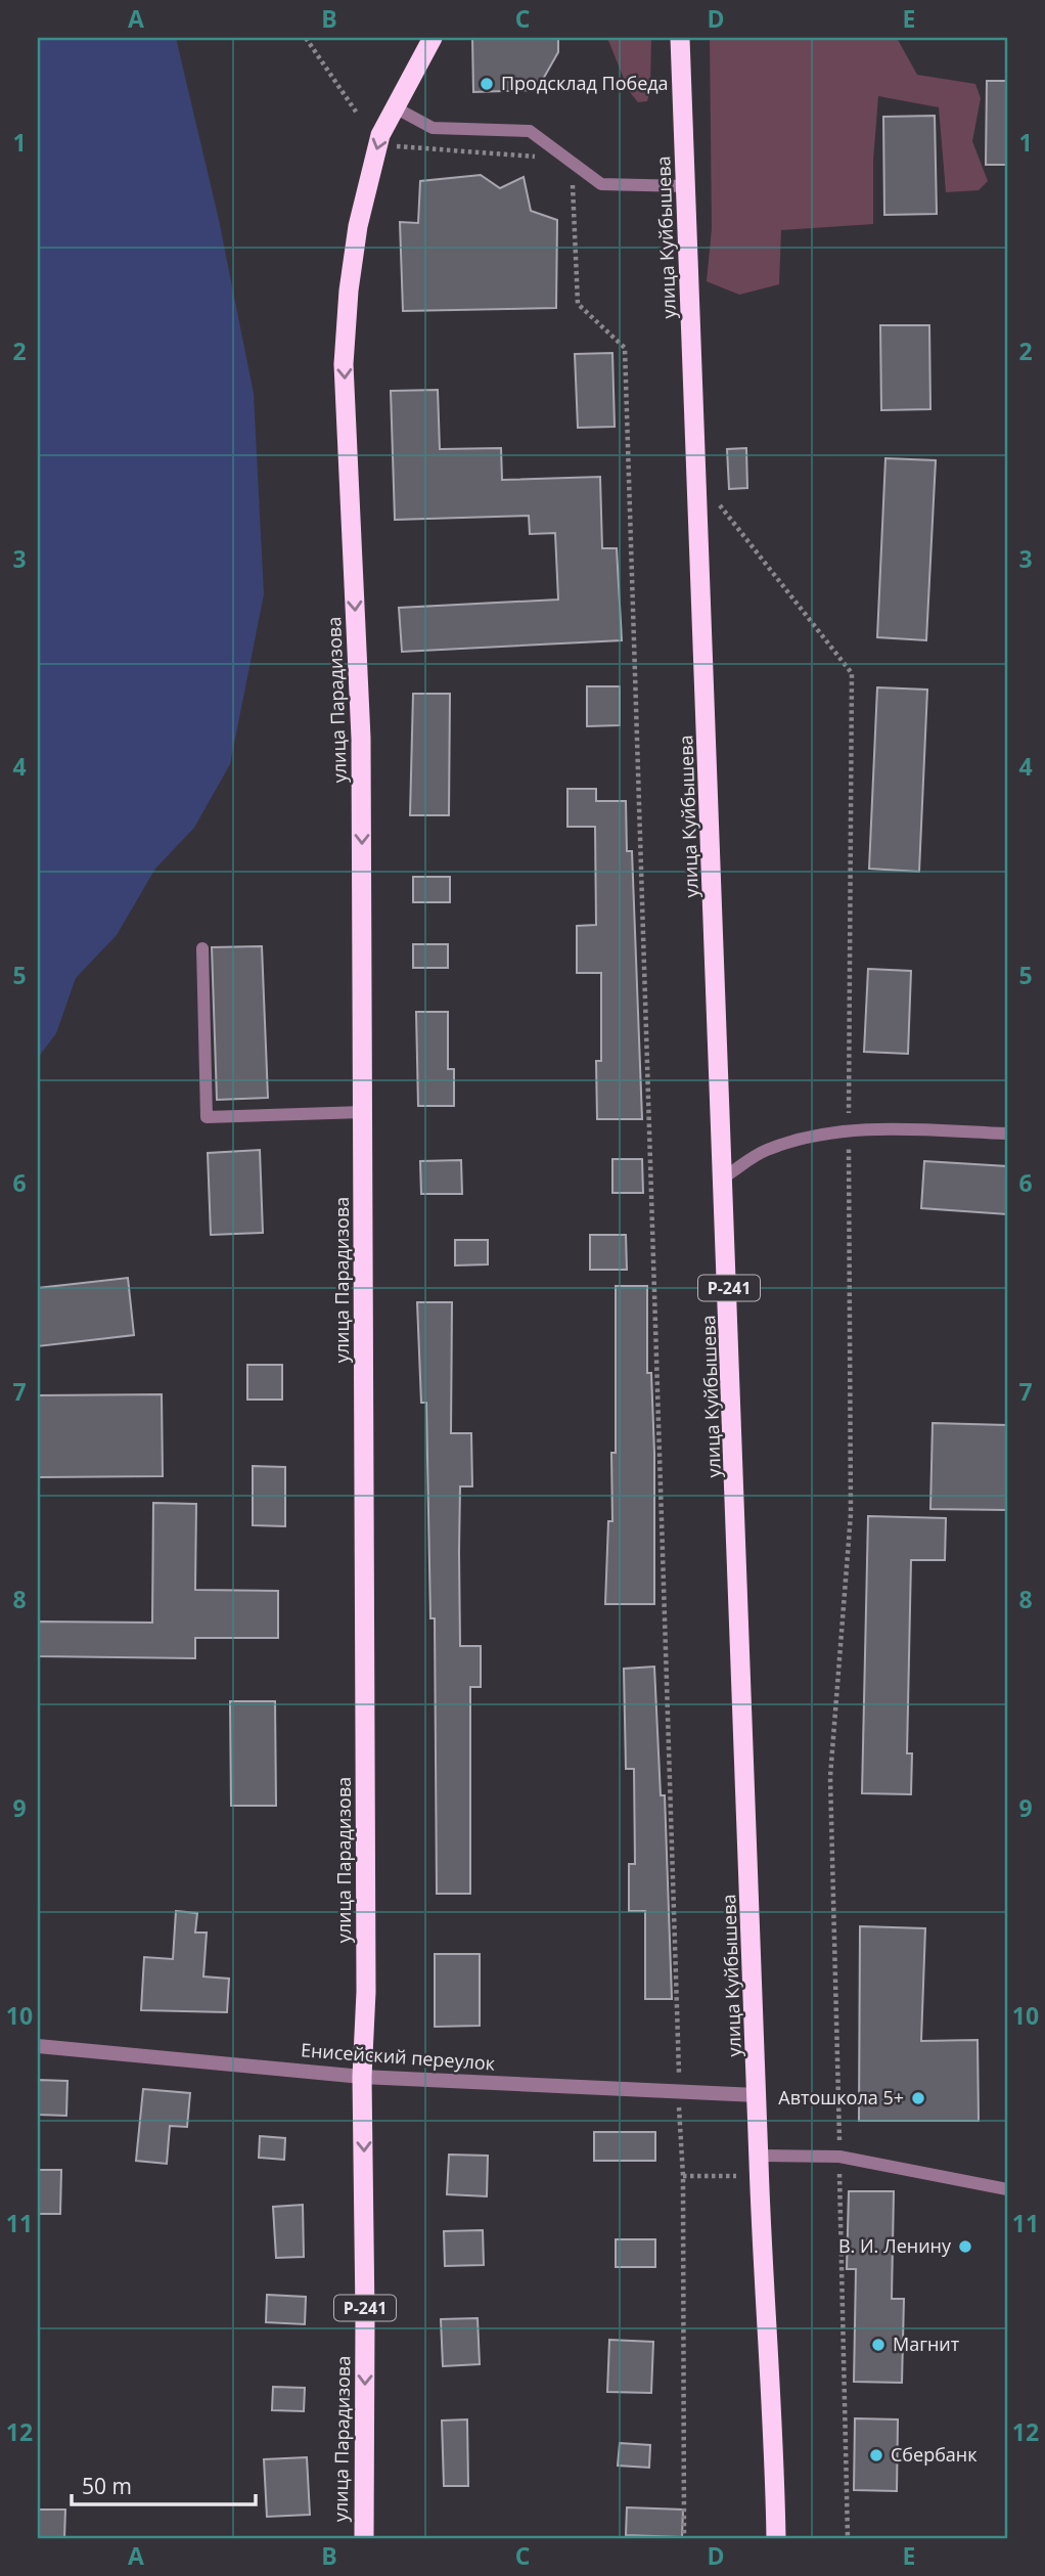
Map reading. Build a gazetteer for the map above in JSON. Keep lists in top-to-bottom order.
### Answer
{
  "streets": {
    "highway": ["улица Куйбышева", "улица Парадизова", "Р-241"],
    "street": ["Енисейский переулок"]
  },
  "crossings": [
    ["улица Куйбышева", "Енисейский переулок"],
    ["улица Парадизова", "Енисейский переулок"]
  ],
  "one_way": ["улица Парадизова"],
  "places": [
    "Продсклад Победа",
    "Автошкола 5+",
    "В. И. Ленину",
    "Магнит",
    "Сбербанк"
  ],
  "scale_bar": "50 m",
  "grid": {
    "columns": [
      "A",
      "B",
      "C",
      "D",
      "E"
    ],
    "rows": [
      "1",
      "2",
      "3",
      "4",
      "5",
      "6",
      "7",
      "8",
      "9",
      "10",
      "11",
      "12"
    ]
  }
}
